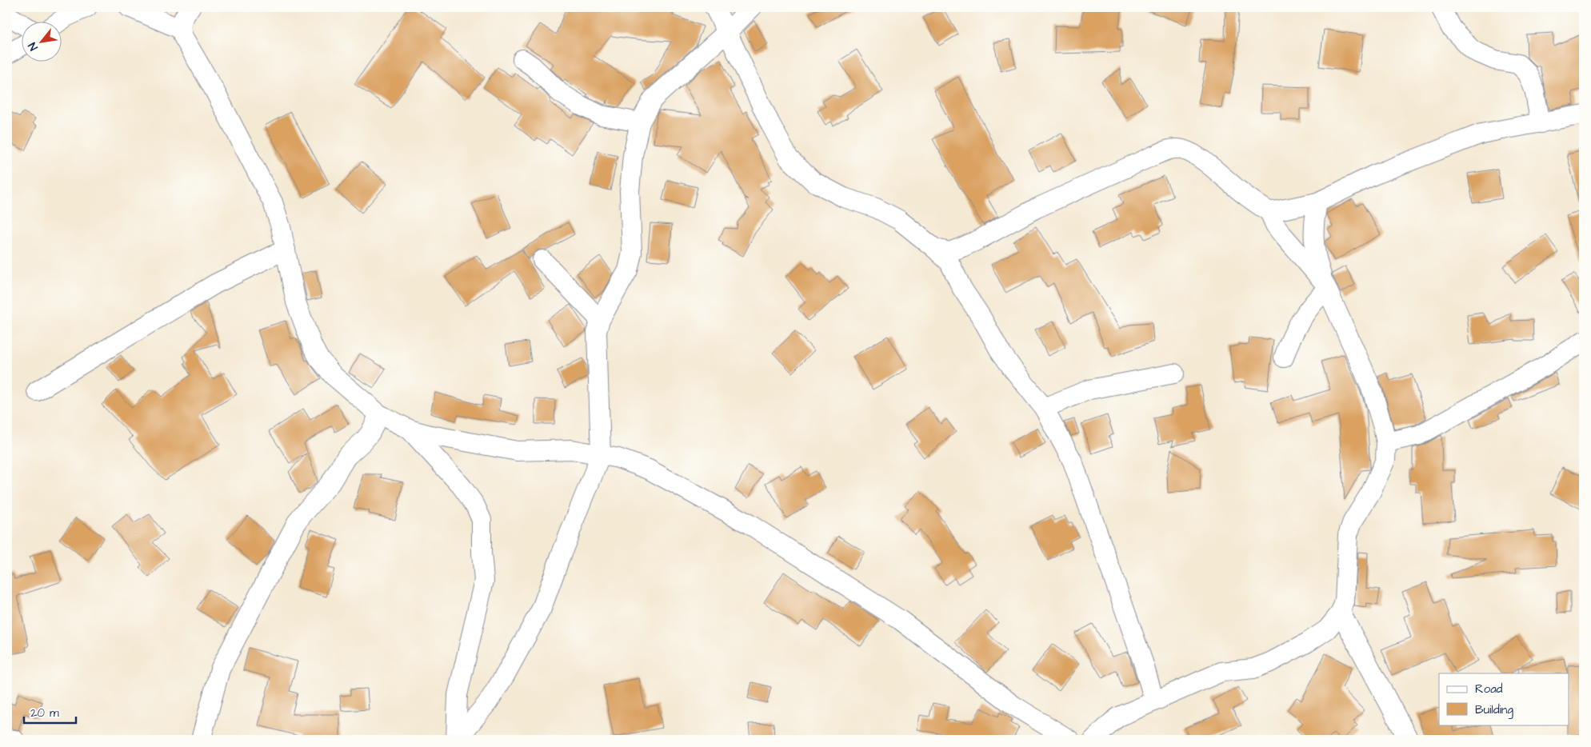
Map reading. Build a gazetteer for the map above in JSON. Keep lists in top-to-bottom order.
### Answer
{
  "legend": ["Road", "Building"],
  "scale_bar": "20 m",
  "north": "bottom left"
}
